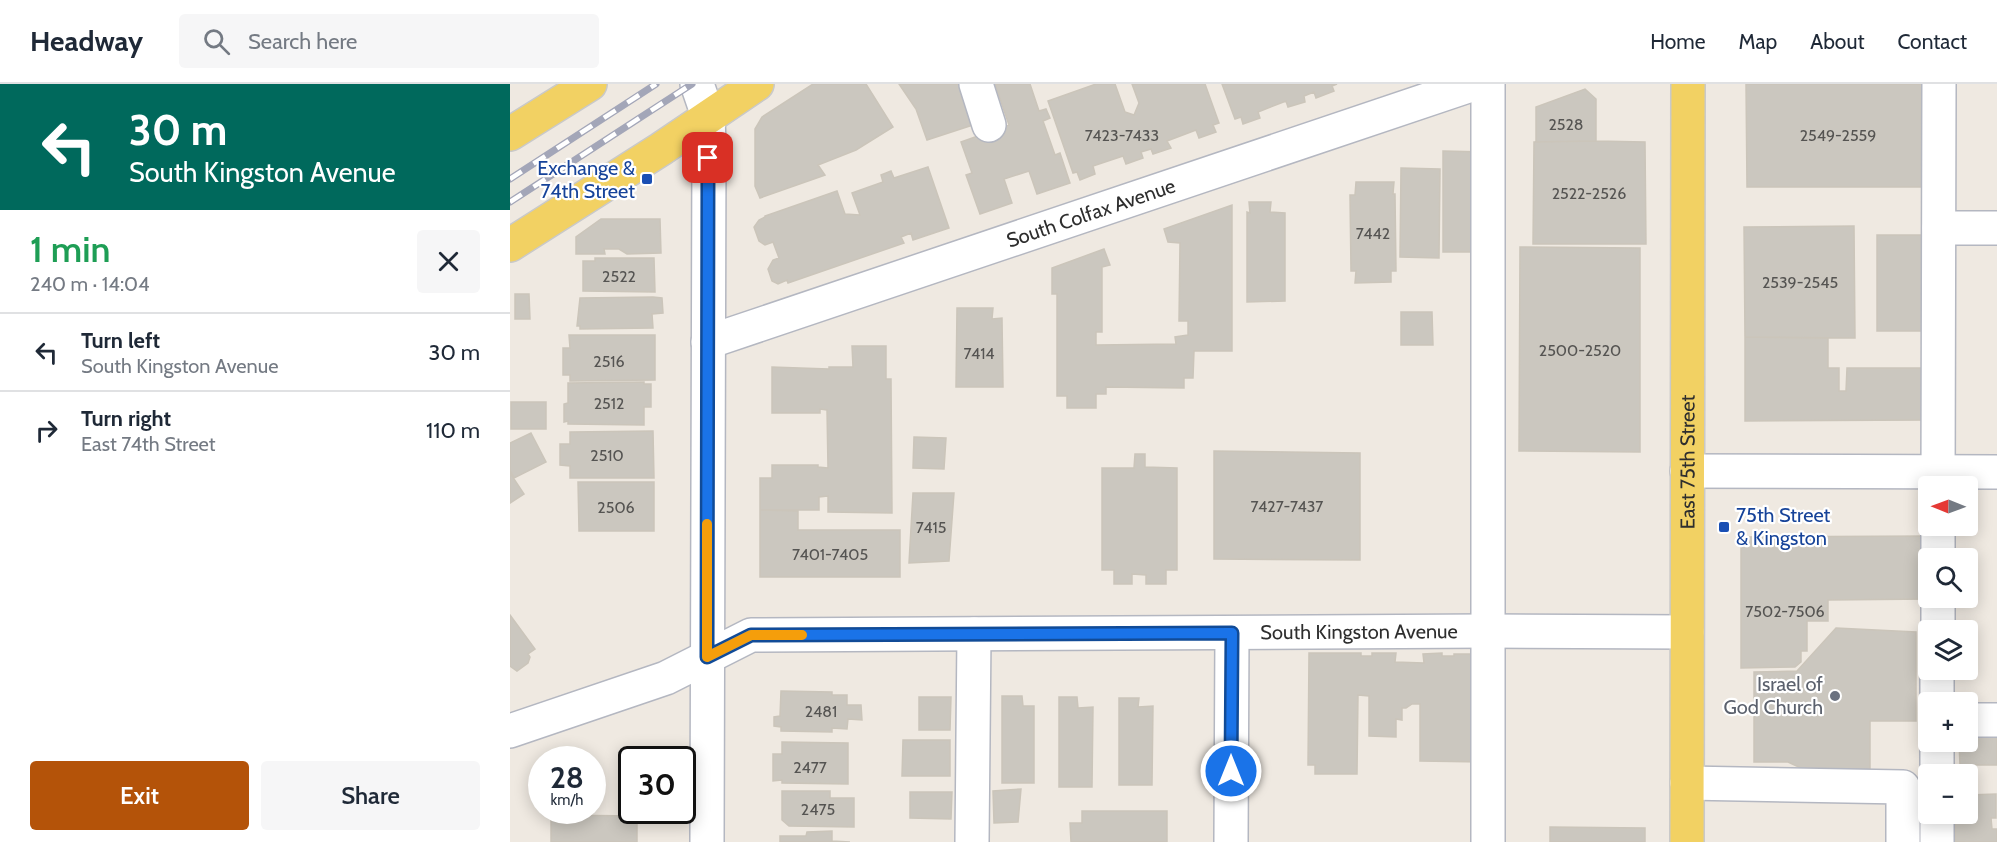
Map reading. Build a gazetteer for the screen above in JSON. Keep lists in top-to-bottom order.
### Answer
{
  "streets": {
    "main road": ["East 75th Street"],
    "street": ["South Colfax Avenue", "South Kingston Avenue"]
  },
  "crossings": [
    ["East 75th Street", "South Kingston Avenue"]
  ],
  "places": {
    "transit": ["Exchange & 74th Street", "75th Street & Kingston"],
    "other": ["Israel of God Church"]
  },
  "house_numbers": [
    "2528",
    "7423-7433",
    "2549-2559",
    "2522-2526",
    "7442",
    "2522",
    "2539-2545",
    "2500-2520",
    "7414",
    "2516",
    "2512",
    "2510",
    "7427-7437",
    "2506",
    "7415",
    "7401-7405",
    "7502-7506",
    "2481",
    "2477",
    "2475"
  ],
  "north": "left",
  "page": {
    "header": "Headway",
    "search": "Search here",
    "nav": [
      "Home",
      "Map",
      "About",
      "Contact"
    ],
    "turn": ["30 m", "South Kingston Avenue"],
    "heading": ["1 min", "240 m · 14:04"],
    "list": [
      {
        "name": "Turn left",
        "note": "South Kingston Avenue",
        "value": "30 m"
      },
      {
        "name": "Turn right",
        "note": "East 74th Street",
        "value": "110 m"
      }
    ],
    "map_buttons": ["+", "−"],
    "speed": "28 km/h",
    "limit": "30",
    "buttons": ["Exit", "Share"]
  }
}
